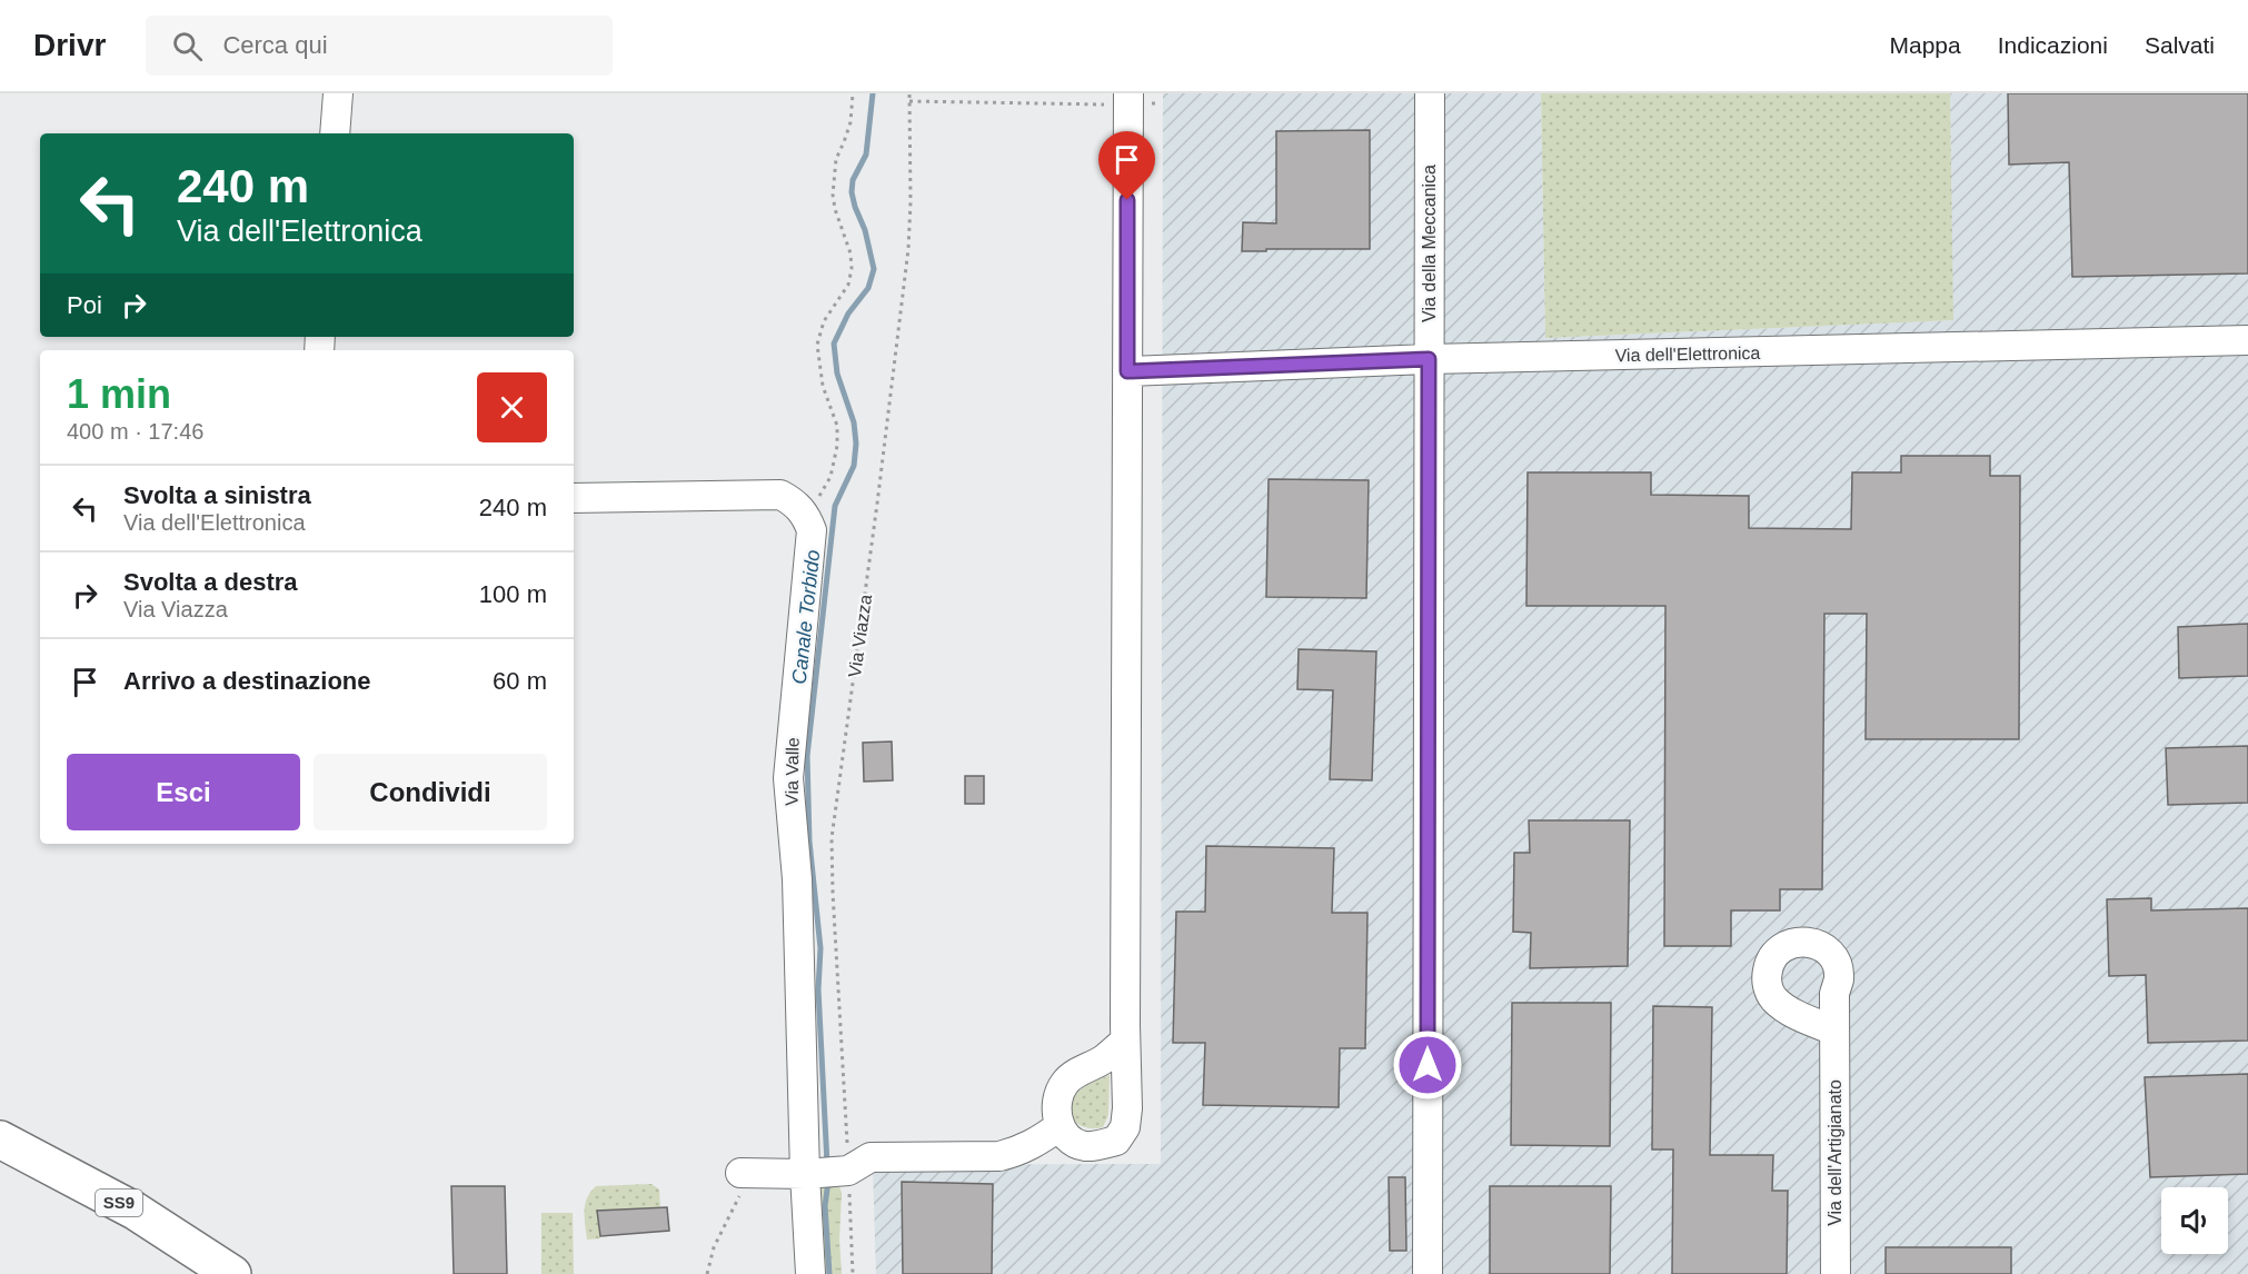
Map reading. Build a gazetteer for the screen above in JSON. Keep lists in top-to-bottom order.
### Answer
{
  "streets": {
    "main road": ["SS9"],
    "street": [
      "Via della Meccanica",
      "Via dell'Elettronica",
      "Via Valle",
      "Via dell'Artigianato"
    ],
    "path": ["Via Viazza"]
  },
  "crossings": [
    ["Via della Meccanica", "Via dell'Elettronica"]
  ],
  "water": ["Canale Torbido"],
  "page": {
    "header": "Drivr",
    "search": "Cerca qui",
    "nav": ["Mappa", "Indicazioni", "Salvati"],
    "turn": ["240 m", "Via dell'Elettronica"],
    "then": "Poi",
    "heading": ["1 min", "400 m · 17:46"],
    "list": [
      {
        "name": "Svolta a sinistra",
        "note": "Via dell'Elettronica",
        "value": "240 m"
      },
      {
        "name": "Svolta a destra",
        "note": "Via Viazza",
        "value": "100 m"
      },
      {
        "name": "Arrivo a destinazione",
        "value": "60 m"
      }
    ],
    "buttons": ["Esci", "Condividi"]
  }
}
